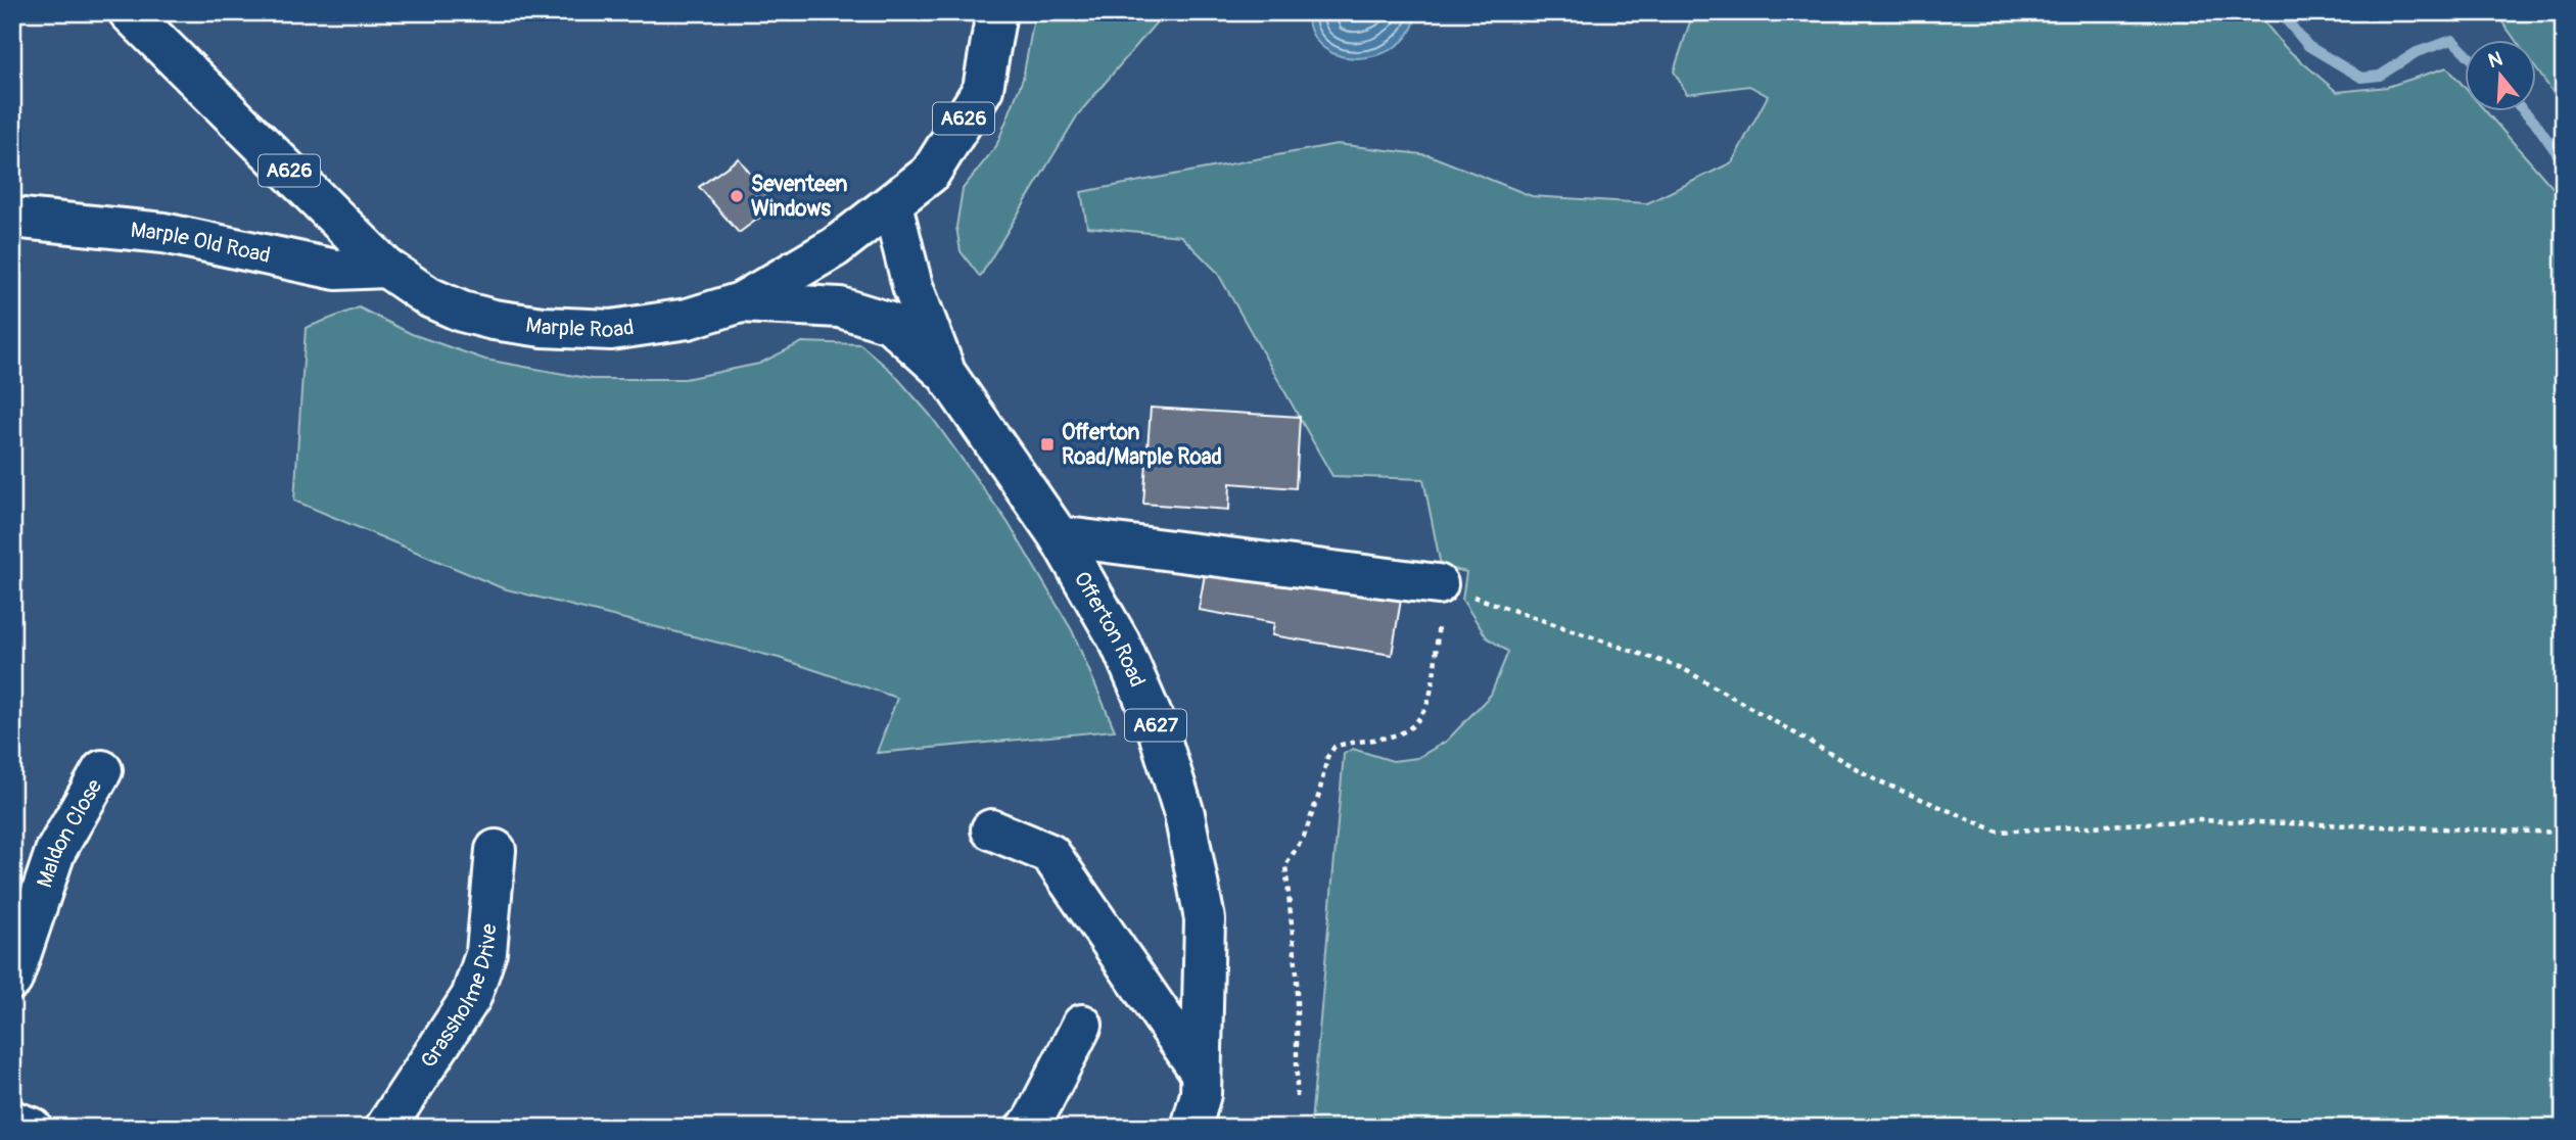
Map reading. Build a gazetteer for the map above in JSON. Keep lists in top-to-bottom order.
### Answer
{
  "streets": {
    "main road": [
      "A626",
      "Marple Old Road",
      "Marple Road",
      "Offerton Road",
      "A627",
      "Maldon Close",
      "Grassholme Drive"
    ]
  },
  "crossings": [
    ["Marple Old Road", "Marple Road"],
    ["Marple Road", "Offerton Road"]
  ],
  "places": {
    "other": ["Seventeen Windows"],
    "transit": ["Offerton Road/Marple Road"]
  },
  "north": "top"
}
